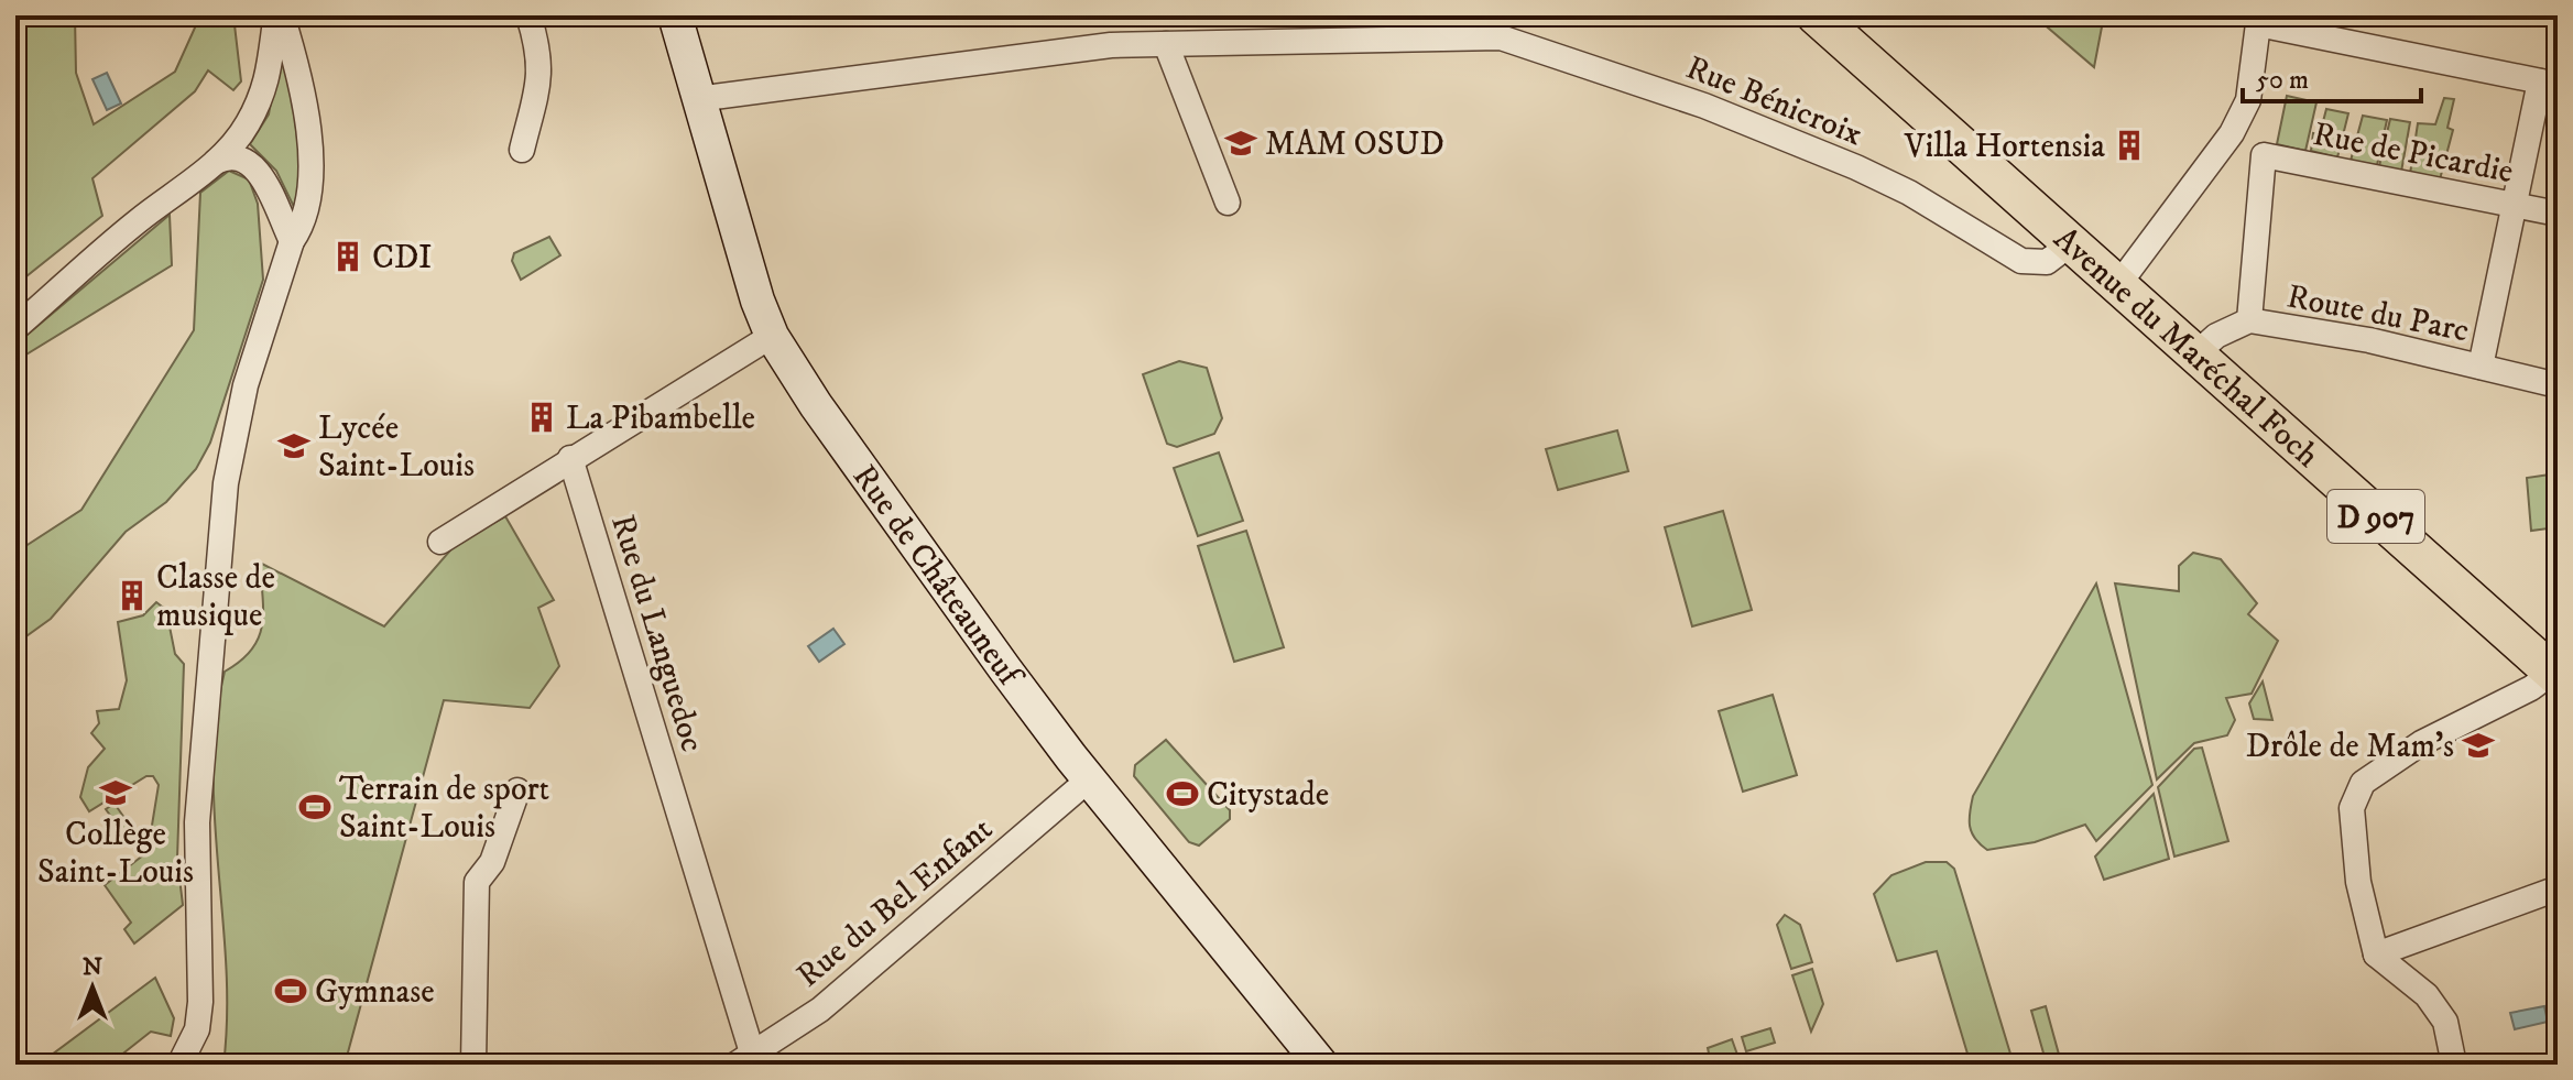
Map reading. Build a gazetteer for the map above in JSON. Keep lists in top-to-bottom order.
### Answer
{
  "streets": {
    "main road": ["Avenue du Maréchal Foch", "D 907", "Rue de Châteauneuf"],
    "street": [
      "Rue Bénicroix",
      "Rue de Picardie",
      "Route du Parc",
      "Rue du Languedoc",
      "Rue du Bel Enfant"
    ]
  },
  "crossings": [
    ["Rue Bénicroix", "Avenue du Maréchal Foch"],
    ["Rue Bénicroix", "Rue de Châteauneuf"],
    ["Rue de Picardie", "Route du Parc"],
    ["Route du Parc", "Avenue du Maréchal Foch"],
    ["Rue de Châteauneuf", "Rue du Bel Enfant"],
    ["Rue du Languedoc", "Rue du Bel Enfant"]
  ],
  "places": {
    "school or university": [
      "MAM OSUD",
      "Lycée Saint-Louis",
      "Drôle de Mam's",
      "Collège Saint-Louis"
    ],
    "building": [
      "Villa Hortensia",
      "CDI",
      "La Pibambelle",
      "Classe de musique"
    ],
    "sports": ["Citystade", "Terrain de sport Saint-Louis", "Gymnase"]
  },
  "scale_bar": "50 m",
  "north": "top"
}
